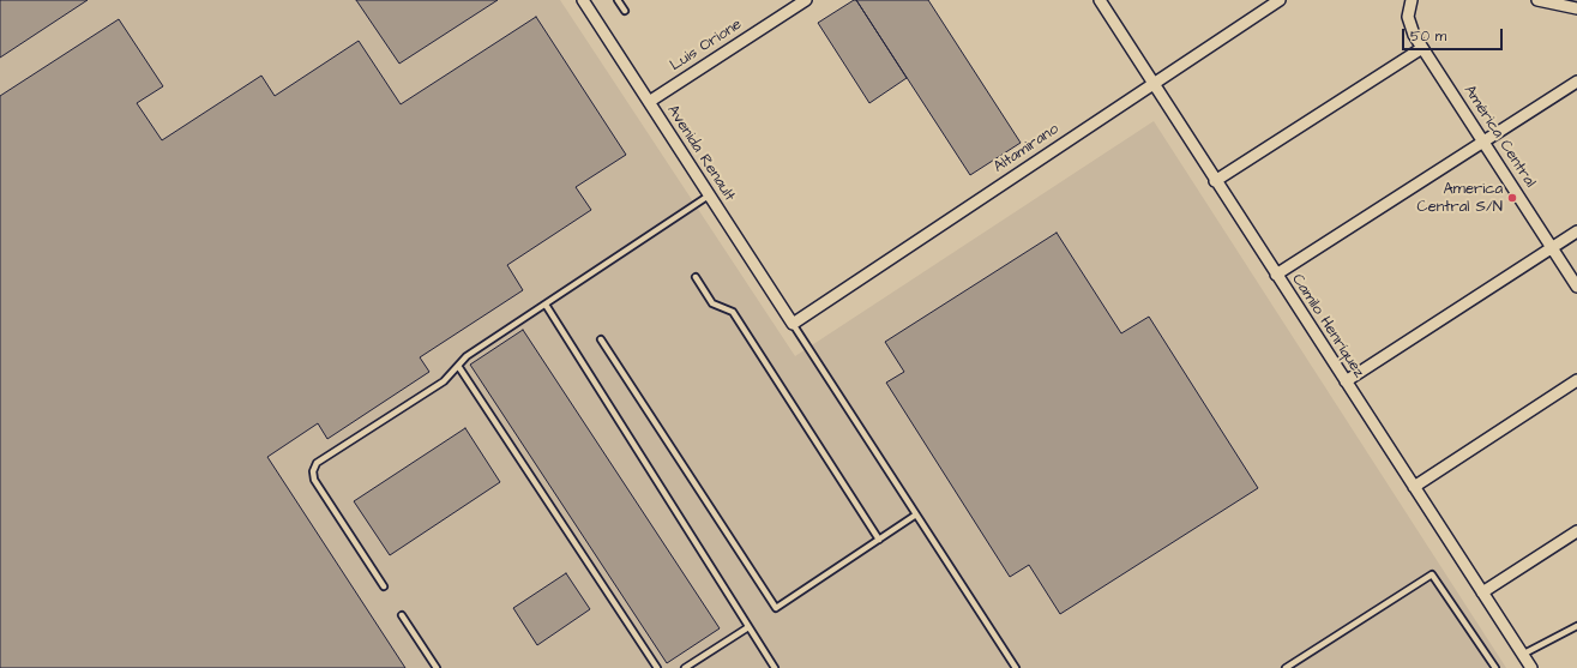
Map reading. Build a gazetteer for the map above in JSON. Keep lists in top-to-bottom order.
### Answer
{
  "streets": {
    "street": [
      "Luis Orione",
      "América Central",
      "Altamirano",
      "Avenida Renault",
      "Camilo Henríquez"
    ]
  },
  "crossings": [
    ["Luis Orione", "Avenida Renault"],
    ["Altamirano", "Avenida Renault"],
    ["Altamirano", "Camilo Henríquez"]
  ],
  "places": ["America Central S/N"],
  "scale_bar": "50 m"
}
